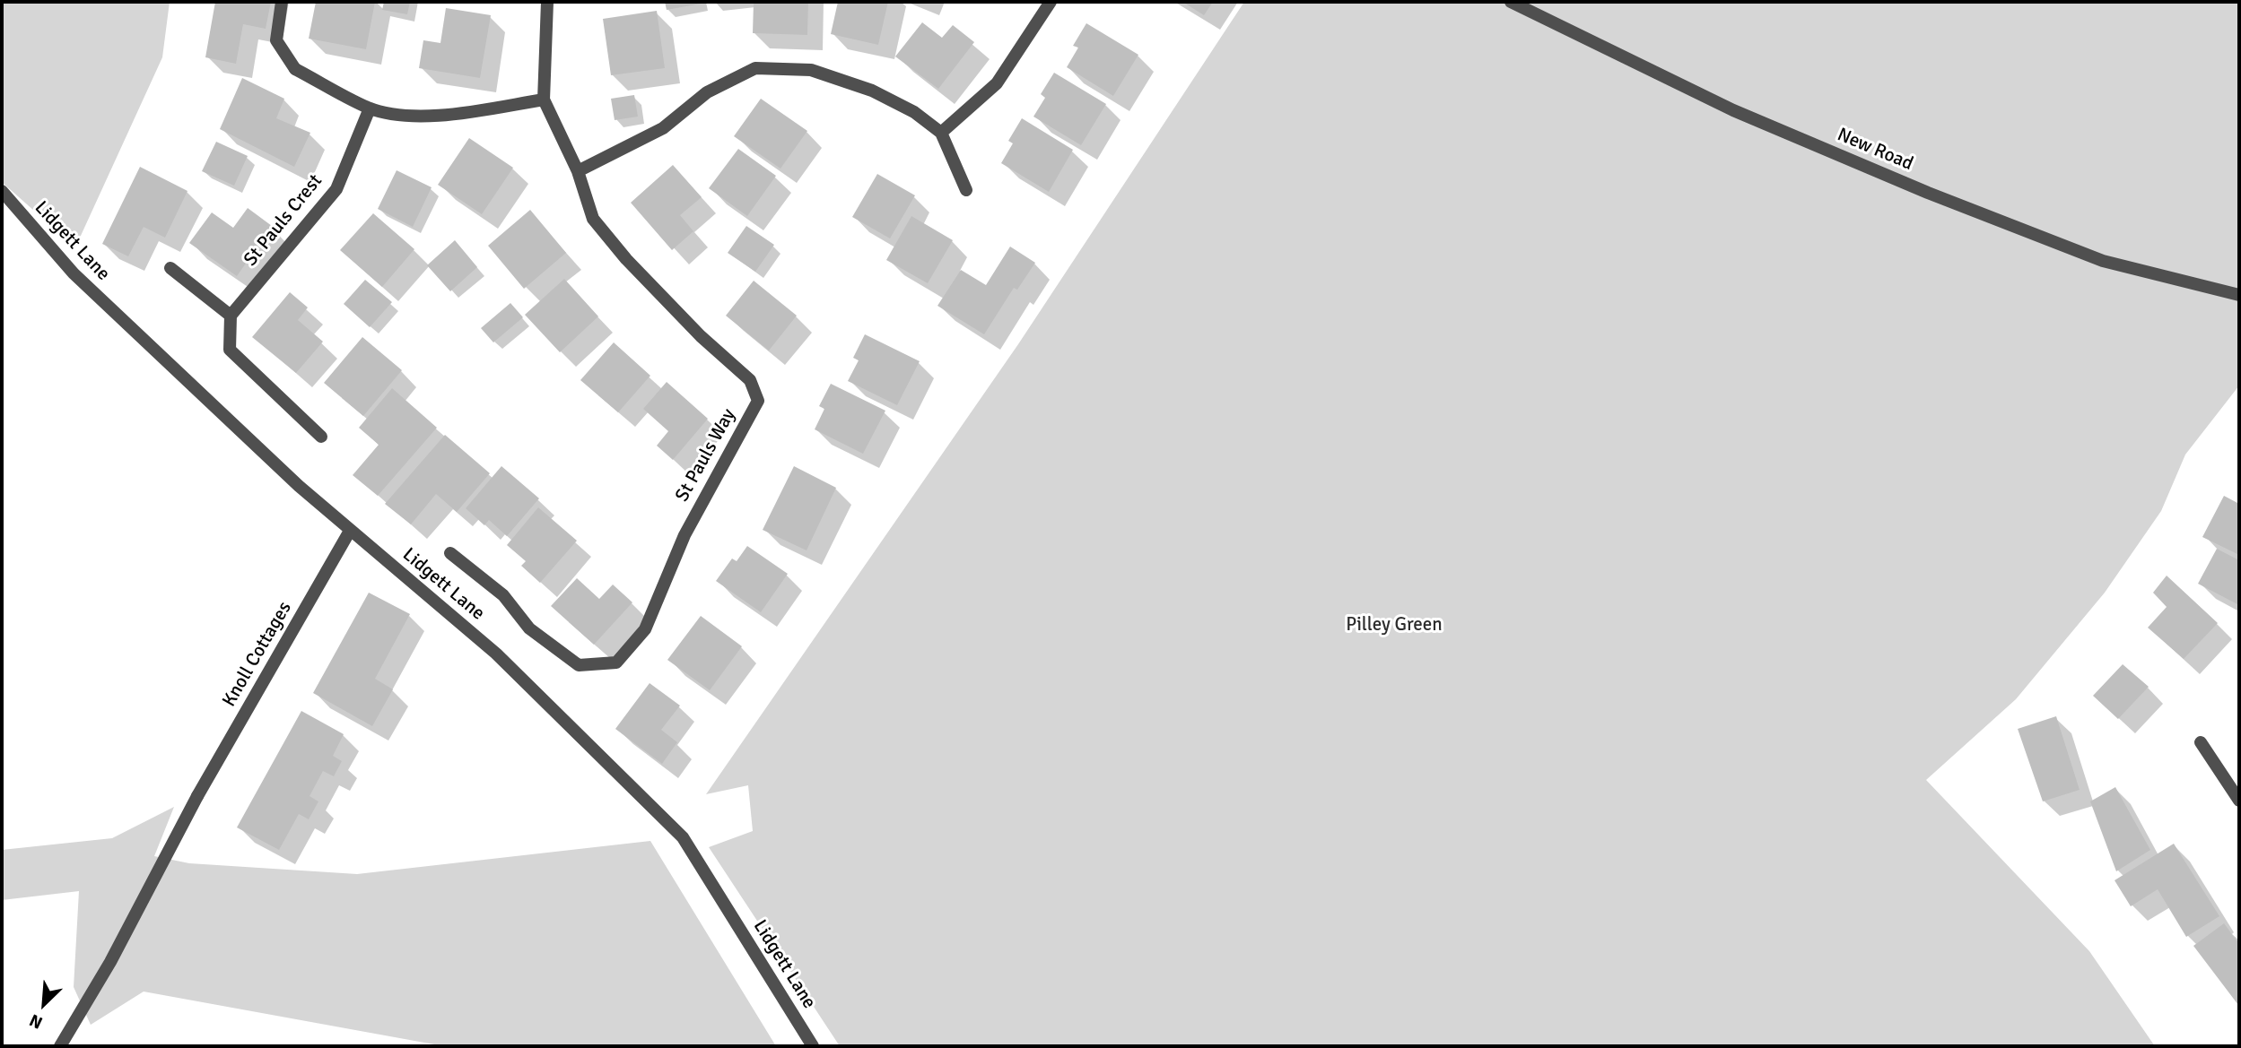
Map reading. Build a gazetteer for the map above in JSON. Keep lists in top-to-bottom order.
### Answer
{
  "streets": {
    "street": [
      "New Road",
      "St Pauls Crest",
      "Lidgett Lane",
      "St Pauls Way",
      "Knoll Cottages"
    ]
  },
  "crossings": [
    ["Lidgett Lane", "Knoll Cottages"]
  ],
  "parks": ["Pilley Green"],
  "north": "bottom left"
}
